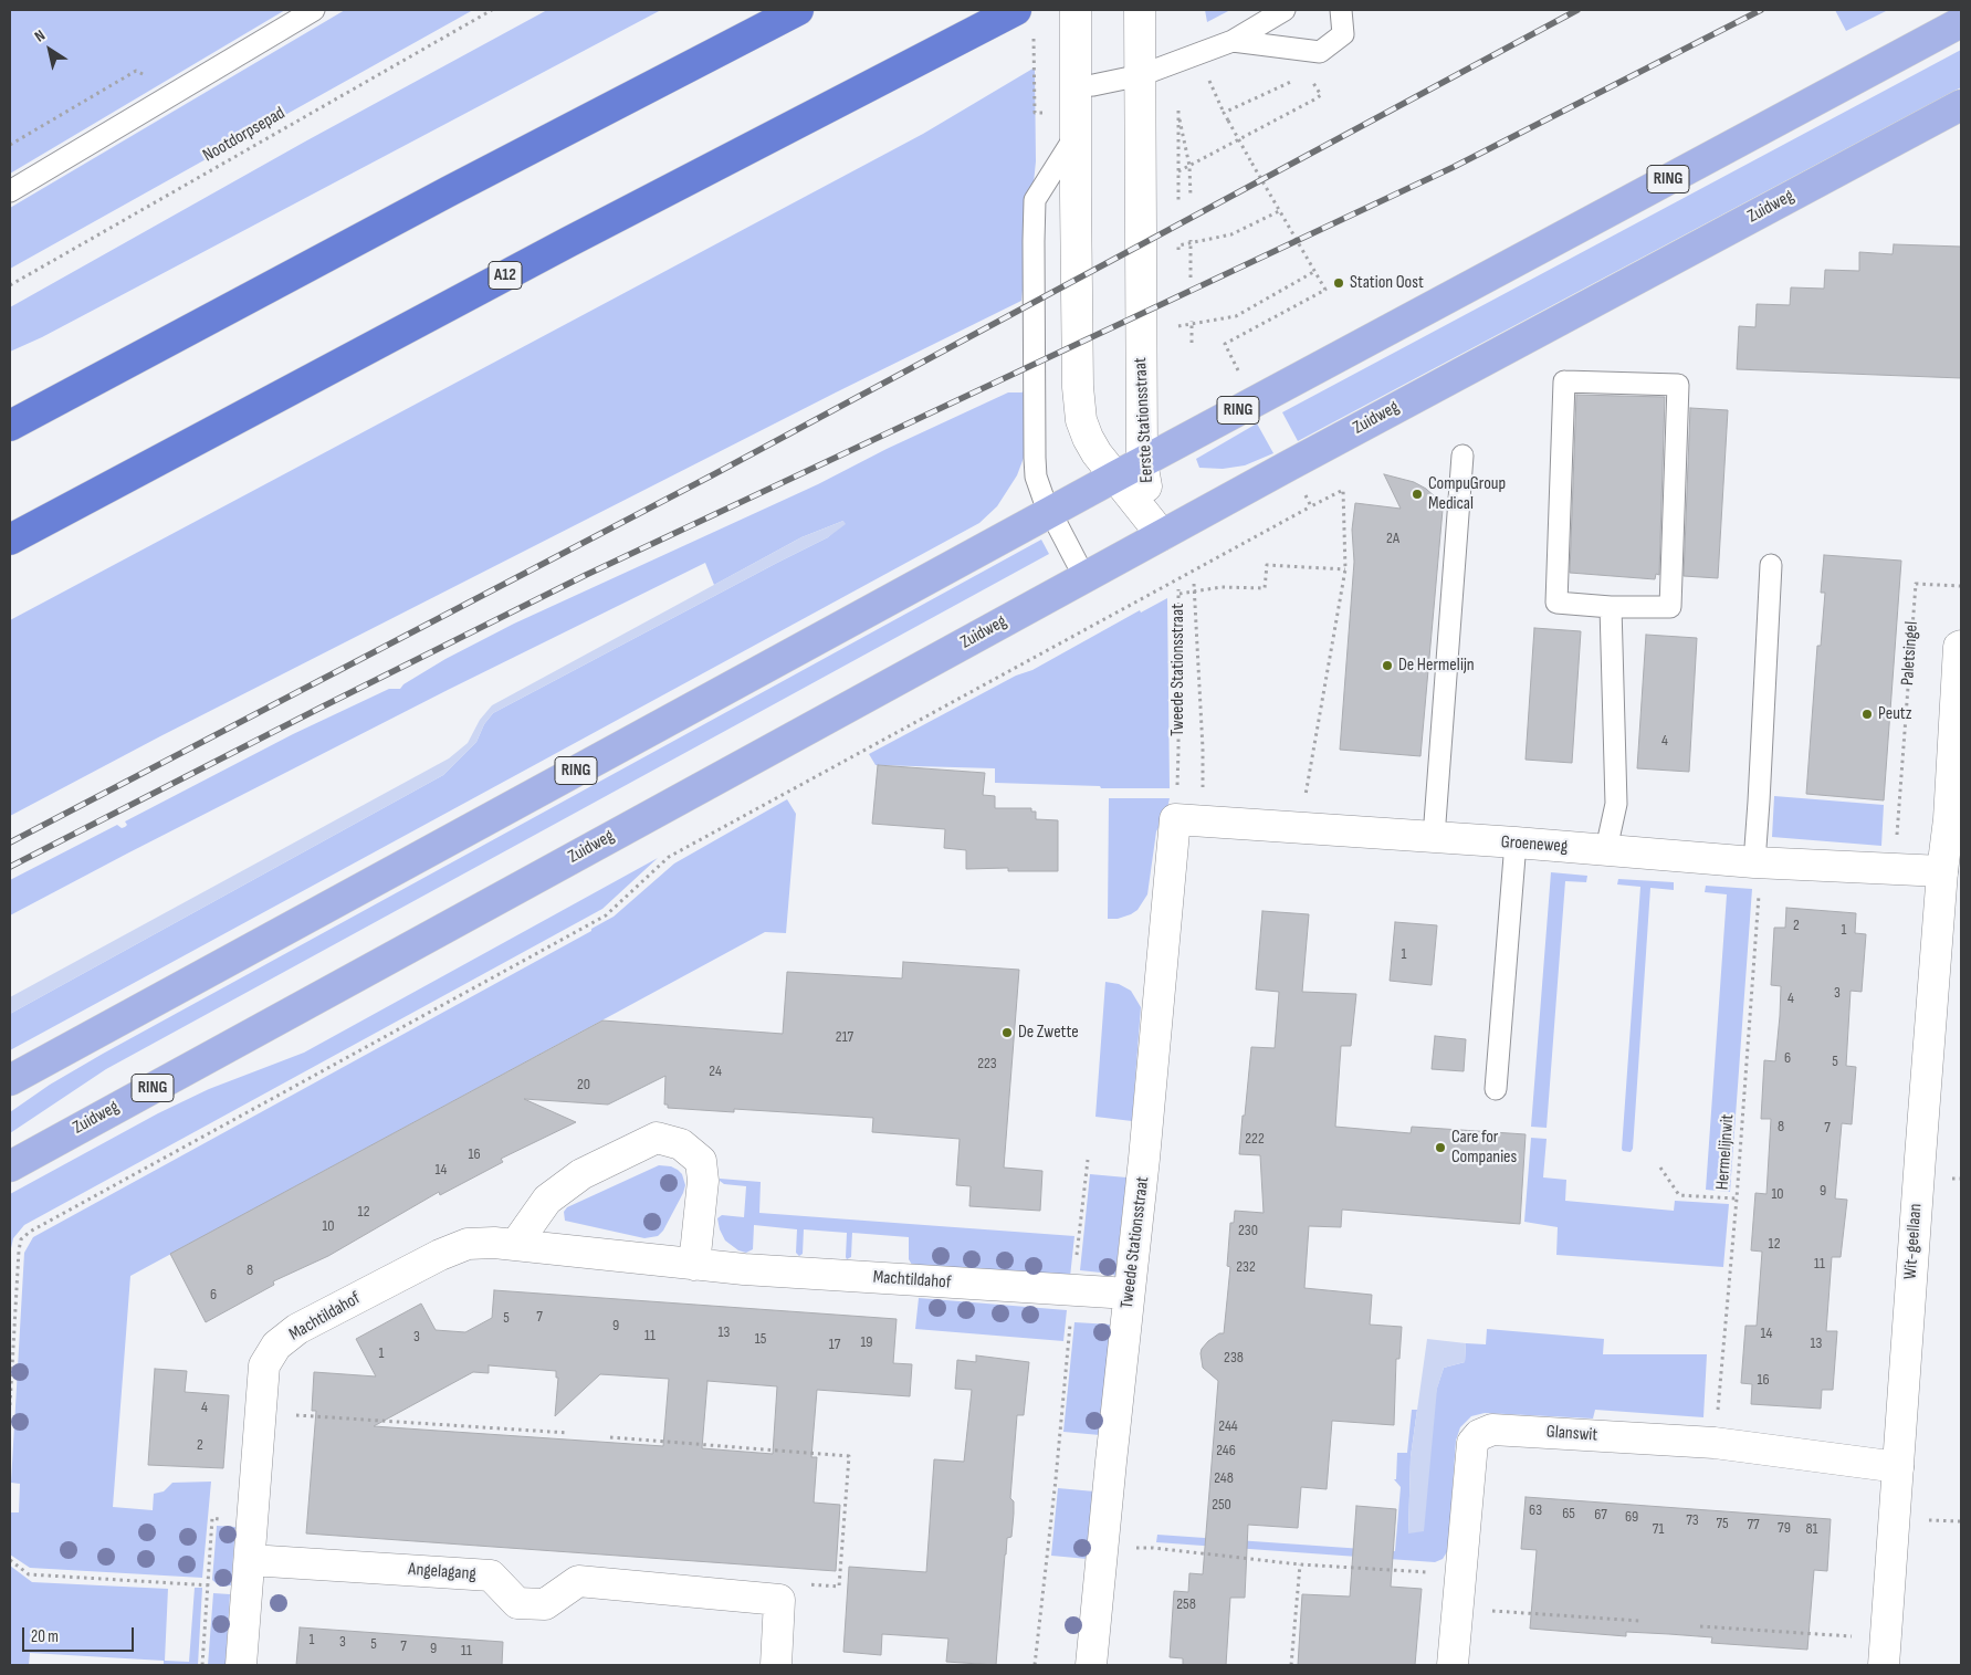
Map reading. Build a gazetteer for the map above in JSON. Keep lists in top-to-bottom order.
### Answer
{
  "streets": {
    "highway": ["A12"],
    "main road": ["RING", "Zuidweg"],
    "street": [
      "Eerste Stationsstraat",
      "Tweede Stationsstraat",
      "Groeneweg",
      "Wit-geellaan",
      "Machtildahof",
      "Glanswit",
      "Angelagang"
    ],
    "path": ["Nootdorpsepad", "Paletsingel", "Hermelijnwit"]
  },
  "crossings": [
    ["RING", "Eerste Stationsstraat"],
    ["Zuidweg", "Eerste Stationsstraat"],
    ["Paletsingel", "Groeneweg"],
    ["Tweede Stationsstraat", "Groeneweg"],
    ["Tweede Stationsstraat", "Machtildahof"],
    ["Groeneweg", "Hermelijnwit"],
    ["Groeneweg", "Wit-geellaan"],
    ["Hermelijnwit", "Glanswit"],
    ["Wit-geellaan", "Glanswit"],
    ["Machtildahof", "Angelagang"]
  ],
  "places": [
    "Station Oost",
    "CompuGroup Medical",
    "De Hermelijn",
    "Peutz",
    "De Zwette",
    "Care for Companies"
  ],
  "house_numbers": [
    "2A",
    "4",
    "2",
    "1",
    "1",
    "3",
    "4",
    "217",
    "6",
    "5",
    "223",
    "24",
    "20",
    "8",
    "7",
    "222",
    "16",
    "14",
    "9",
    "10",
    "12",
    "10",
    "230",
    "12",
    "11",
    "232",
    "8",
    "6",
    "7",
    "5",
    "9",
    "13",
    "14",
    "11",
    "3",
    "15",
    "19",
    "13",
    "17",
    "1",
    "238",
    "16",
    "4",
    "244",
    "2",
    "246",
    "248",
    "250",
    "63",
    "65",
    "67",
    "69",
    "73",
    "75",
    "77",
    "79",
    "71",
    "81",
    "258",
    "1",
    "3",
    "5",
    "7",
    "9",
    "11"
  ],
  "scale_bar": "20 m",
  "north": "top left"
}
